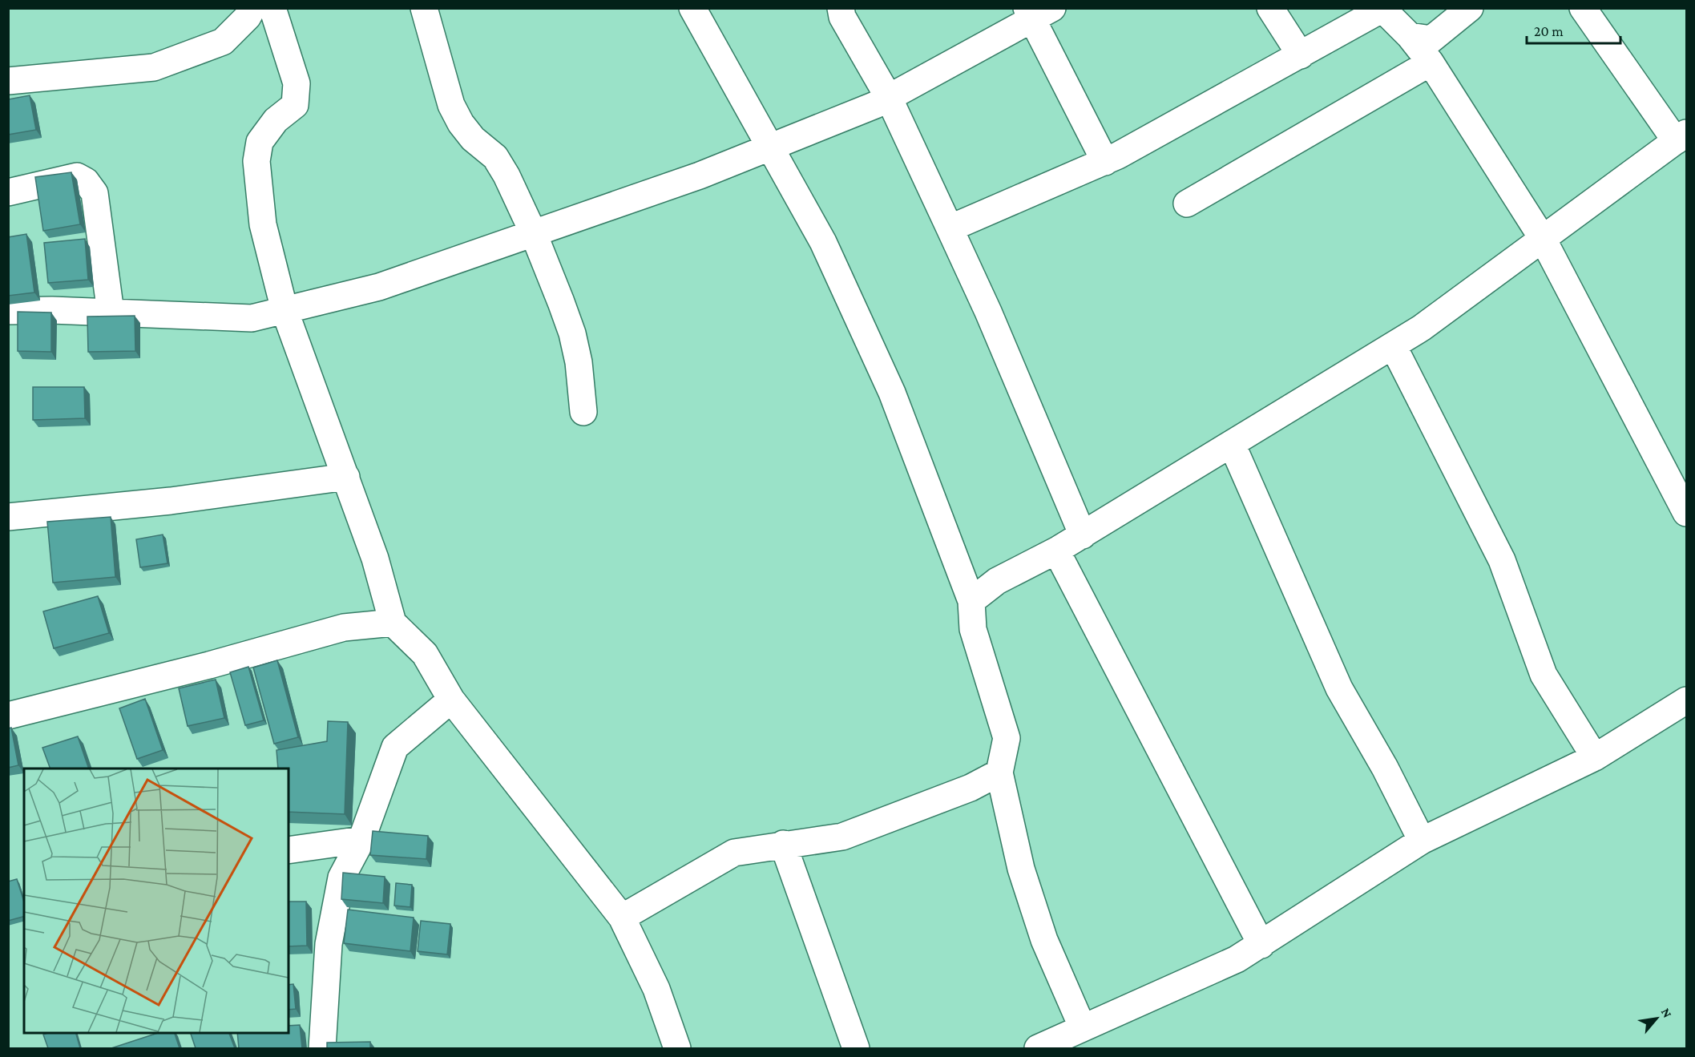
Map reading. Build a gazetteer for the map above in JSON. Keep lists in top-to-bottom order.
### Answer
{
  "scale_bar": "20 m",
  "north": "top right"
}
